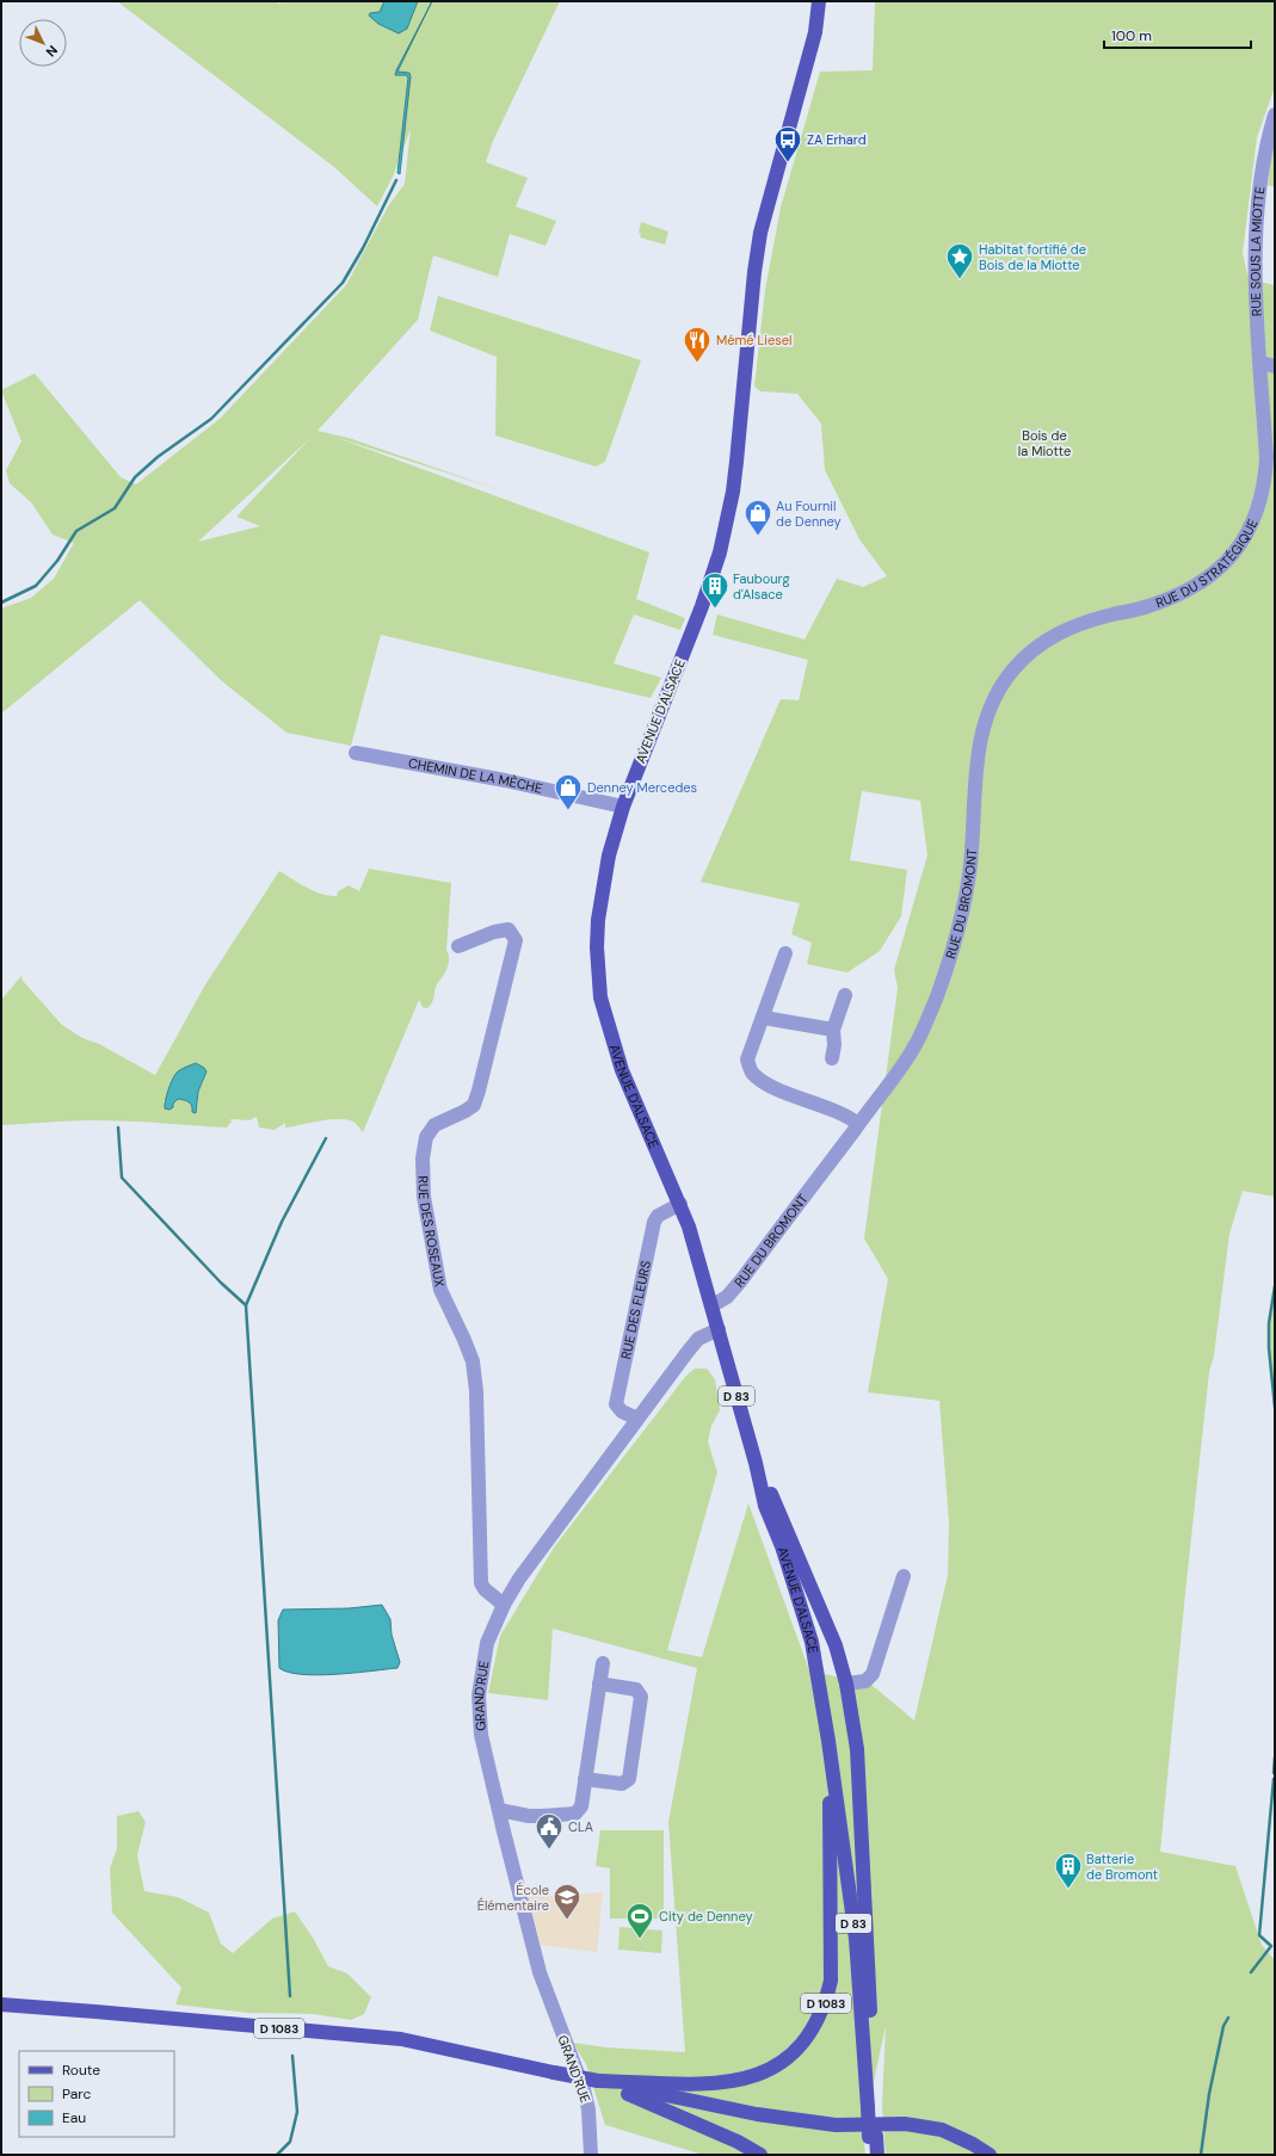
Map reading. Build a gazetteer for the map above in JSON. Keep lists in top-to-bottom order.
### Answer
{
  "streets": {
    "main road": ["AVENUE D'ALSACE", "D 83", "D 1083"],
    "street": [
      "RUE SOUS LA MIOTTE",
      "RUE DU STRATÉGIQUE",
      "CHEMIN DE LA MÈCHE",
      "RUE DU BROMONT",
      "RUE DES ROSEAUX",
      "RUE DES FLEURS",
      "GRAND'RUE"
    ]
  },
  "crossings": [
    ["RUE SOUS LA MIOTTE", "RUE DU STRATÉGIQUE"],
    ["RUE DU STRATÉGIQUE", "RUE DU BROMONT"],
    ["AVENUE D'ALSACE", "CHEMIN DE LA MÈCHE"],
    ["AVENUE D'ALSACE", "RUE DU BROMONT"],
    ["AVENUE D'ALSACE", "RUE DES FLEURS"],
    ["AVENUE D'ALSACE", "D 83"],
    ["AVENUE D'ALSACE", "GRAND'RUE"],
    ["AVENUE D'ALSACE", "D 1083"],
    ["RUE DES ROSEAUX", "GRAND'RUE"],
    ["RUE DES FLEURS", "GRAND'RUE"],
    ["D 83", "D 1083"]
  ],
  "parks": ["Bois de la Miotte"],
  "places": {
    "bus stop": ["ZA Erhard"],
    "place": ["Habitat fortifié de Bois de la Miotte"],
    "restaurant": ["Mémé Liesel"],
    "shop": ["Au Fournil de Denney", "Denney Mercedes"],
    "building": ["Faubourg d'Alsace", "Batterie de Bromont"],
    "public building": ["CLA"],
    "school or university": ["École Élémentaire"],
    "sports": ["City de Denney"]
  },
  "legend": ["Route", "Parc", "Eau"],
  "scale_bar": "100 m",
  "north": "bottom right"
}
